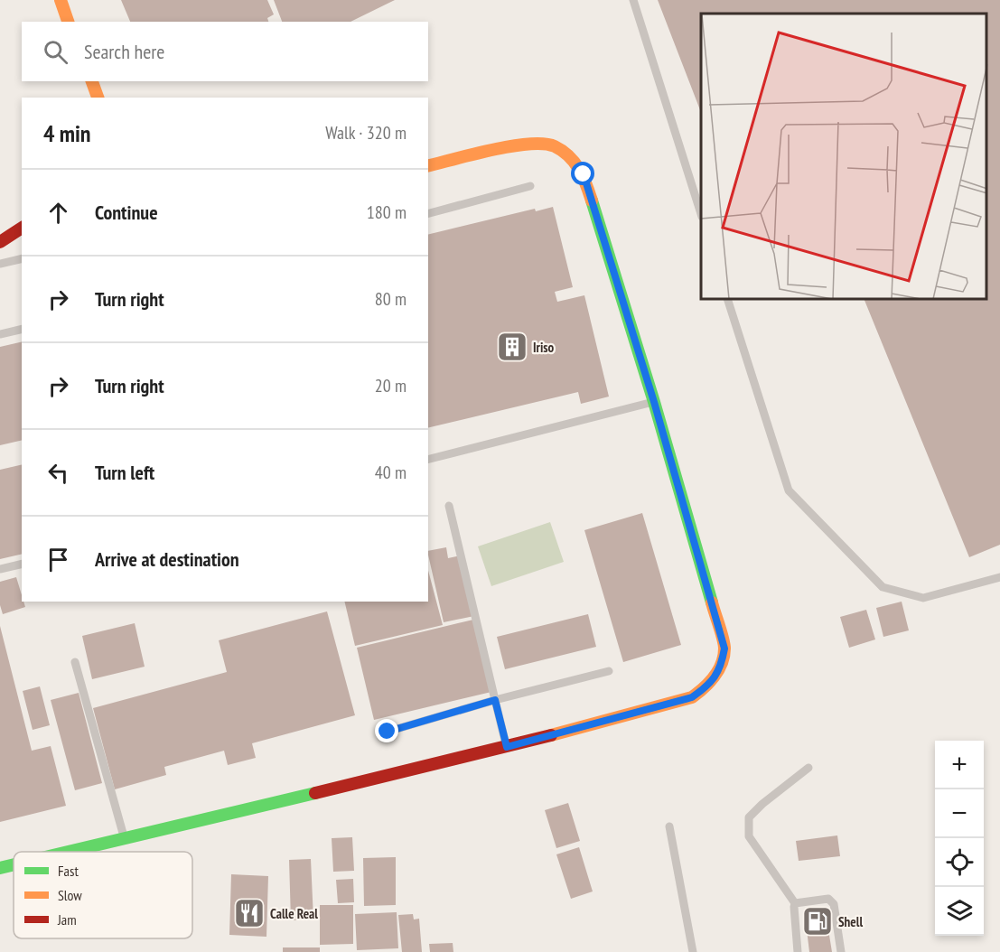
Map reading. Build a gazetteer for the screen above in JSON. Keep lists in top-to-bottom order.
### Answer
{
  "places": {
    "building": ["Iriso"],
    "restaurant": ["Calle Real"],
    "fuel station": ["Shell"]
  },
  "legend": ["Fast", "Slow", "Jam"],
  "page": {
    "search": "Search here",
    "heading": ["4 min", "Walk · 320 m"],
    "list": [
      ["Continue", "180 m"],
      ["Turn right", "80 m"],
      ["Turn right", "20 m"],
      ["Turn left", "40 m"],
      "Arrive at destination"
    ],
    "map_buttons": ["+", "−"]
  }
}
